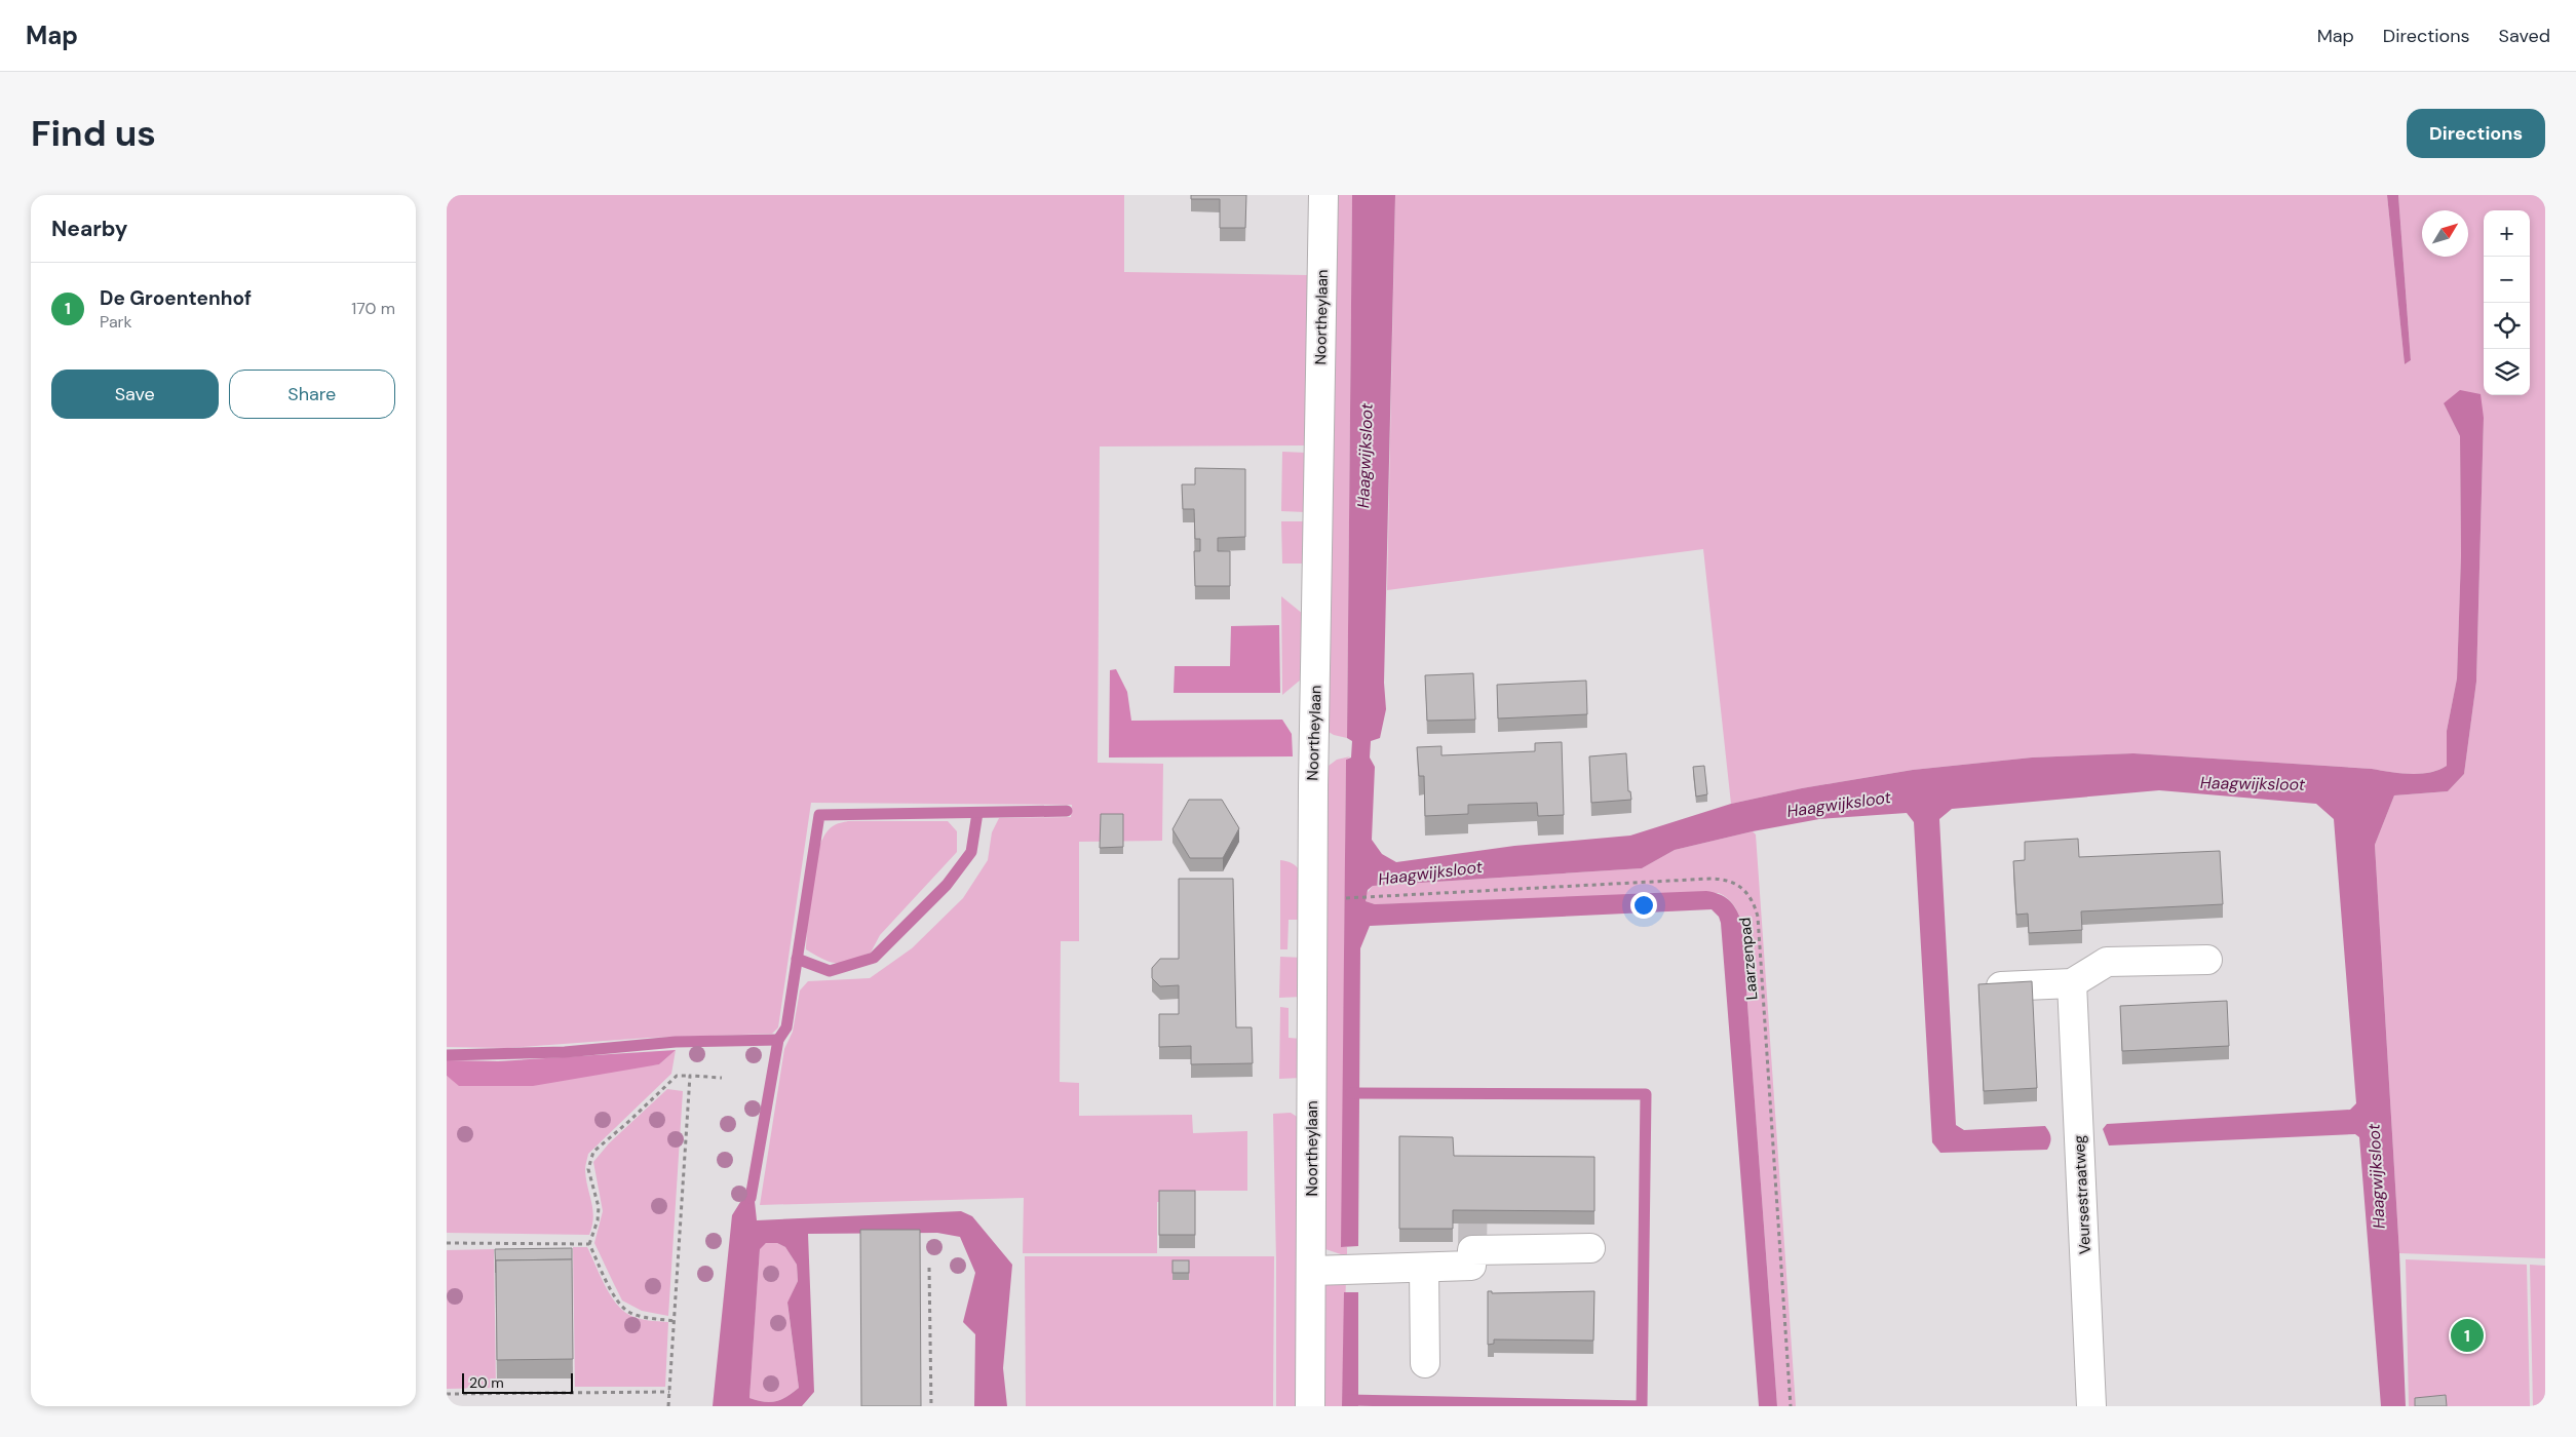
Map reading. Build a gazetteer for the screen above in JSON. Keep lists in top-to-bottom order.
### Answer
{
  "streets": {
    "street": ["Noortheylaan", "Veursestraatweg"],
    "path": ["Laarzenpad"]
  },
  "water": ["Haagwijksloot"],
  "scale_bar": "20 m",
  "north": "top right",
  "page": {
    "header": "Map",
    "nav": ["Map", "Directions", "Saved"],
    "buttons": [
      "Directions",
      ["Save", "Share"]
    ],
    "title": "Find us",
    "heading": "Nearby",
    "map_buttons": ["+", "−"],
    "list": [
      {
        "mark": "1",
        "name": "De Groentenhof",
        "note": "Park",
        "value": "170 m"
      }
    ],
    "pins": "1",
    "scale": "20 m"
  }
}
